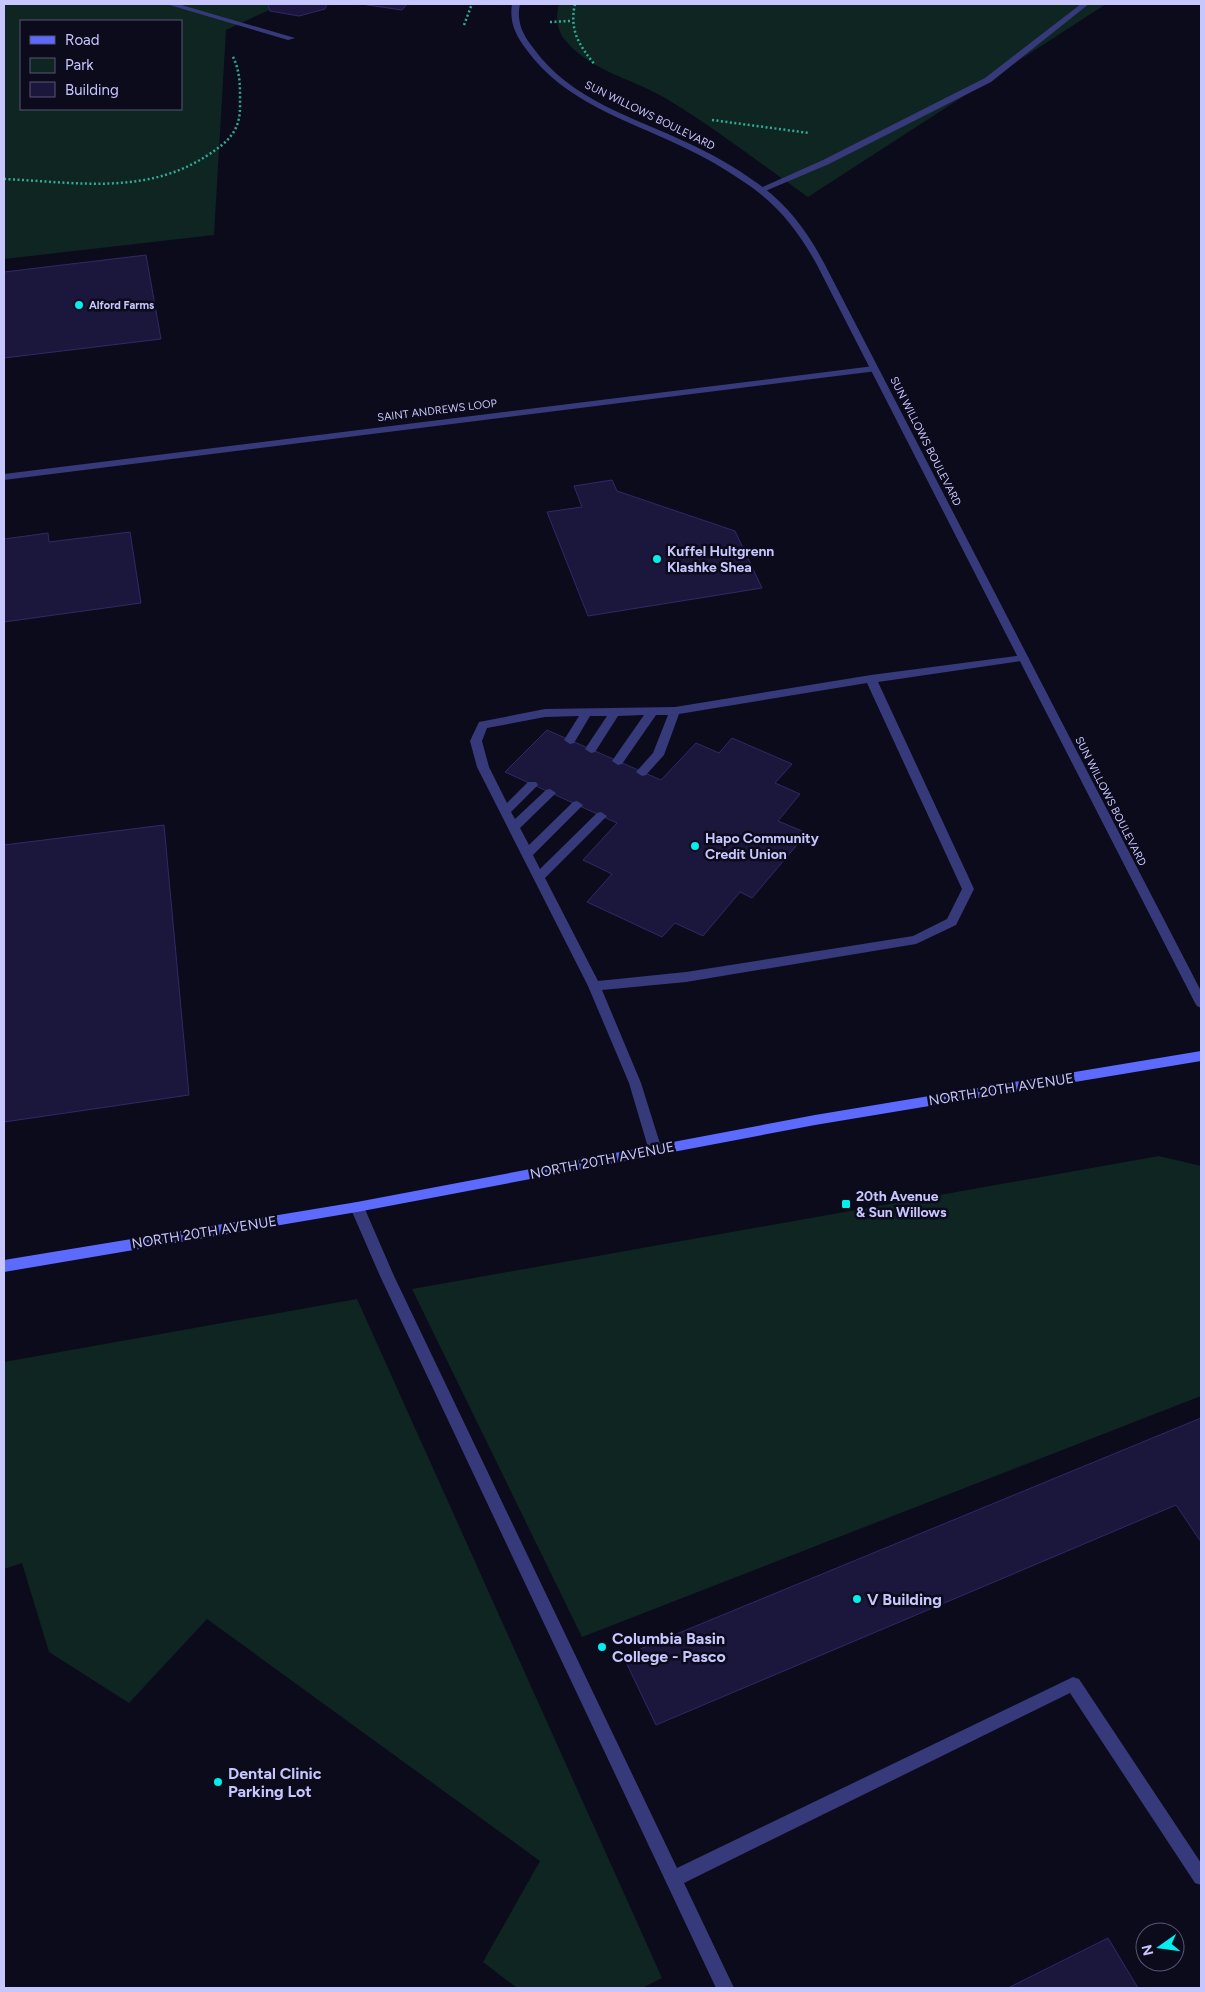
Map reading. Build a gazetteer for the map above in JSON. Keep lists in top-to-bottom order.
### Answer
{
  "streets": {
    "main road": ["NORTH 20TH AVENUE"],
    "street": ["SUN WILLOWS BOULEVARD", "SAINT ANDREWS LOOP"]
  },
  "crossings": [
    ["SUN WILLOWS BOULEVARD", "SAINT ANDREWS LOOP"]
  ],
  "places": {
    "other": [
      "Alford Farms",
      "Kuffel Hultgrenn Klashke Shea",
      "Hapo Community Credit Union",
      "V Building",
      "Columbia Basin College - Pasco",
      "Dental Clinic Parking Lot"
    ],
    "transit": ["20th Avenue & Sun Willows"]
  },
  "legend": ["Road", "Park", "Building"],
  "north": "left"
}
